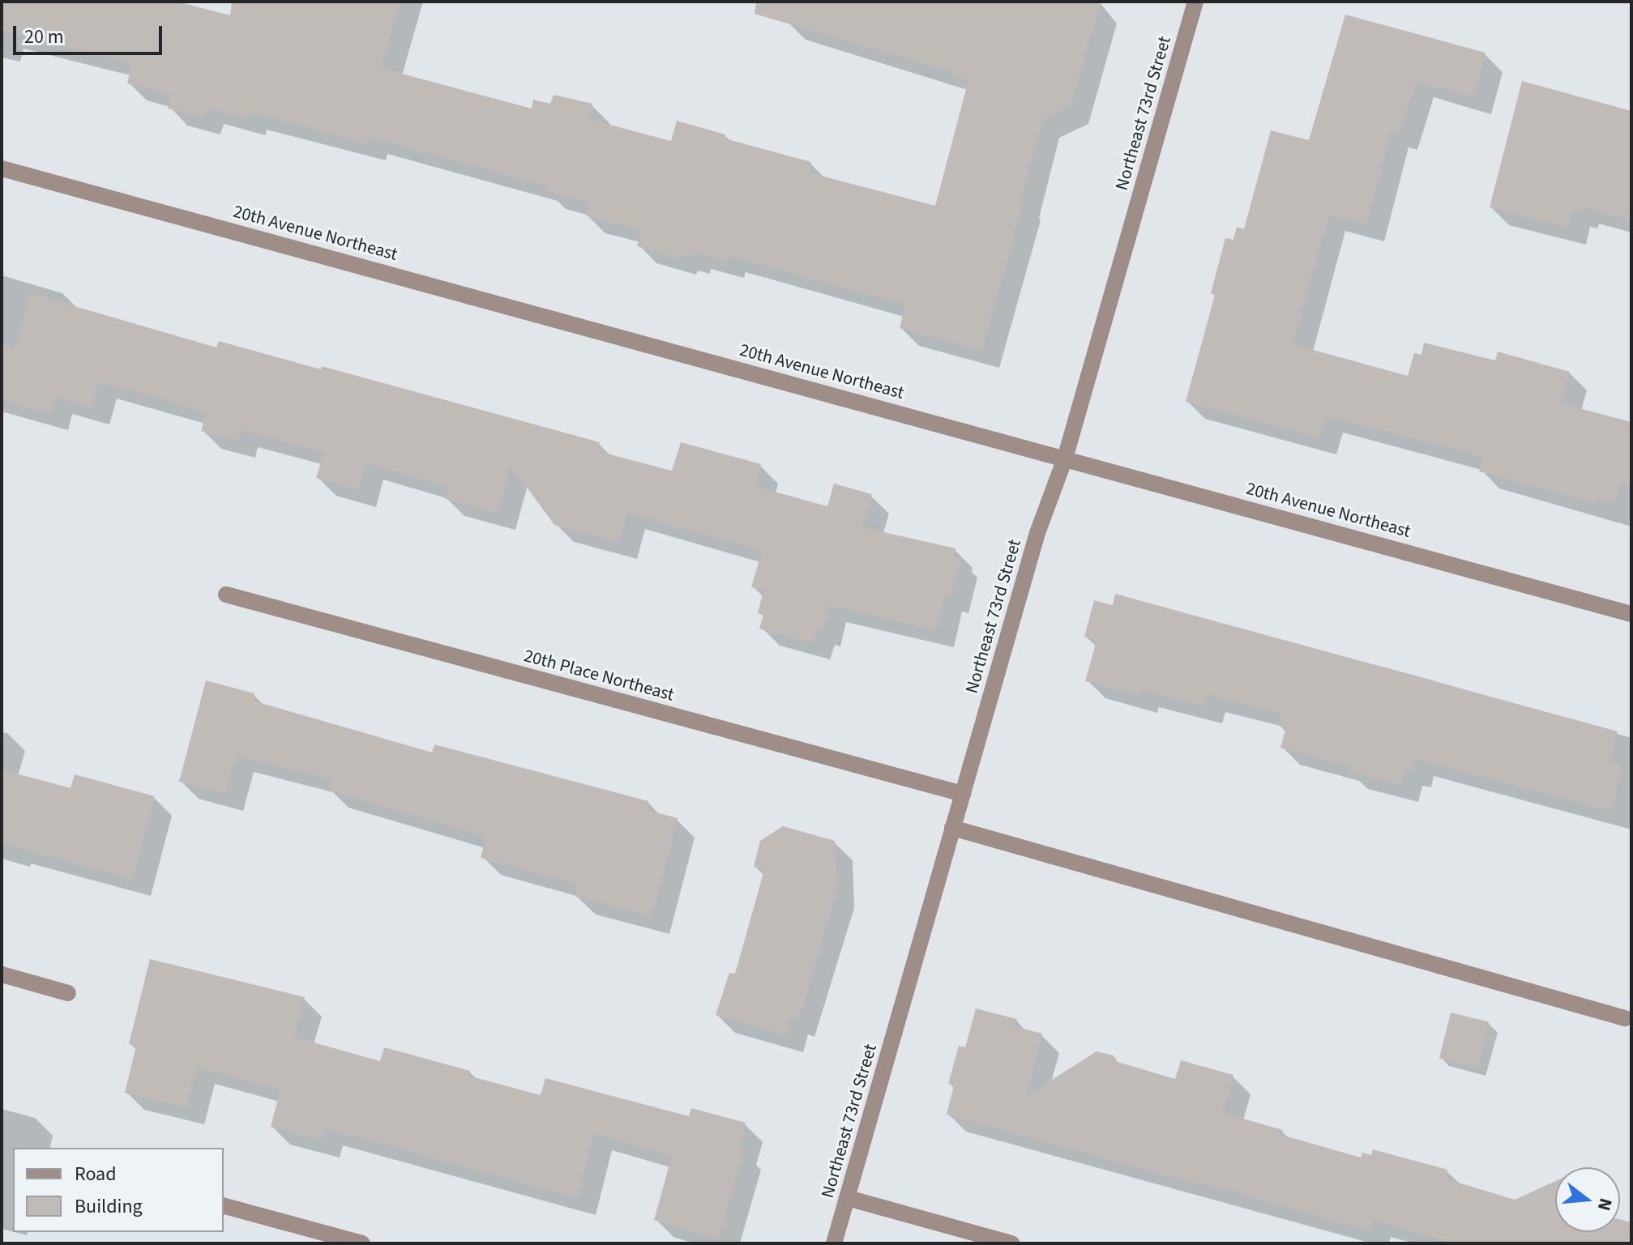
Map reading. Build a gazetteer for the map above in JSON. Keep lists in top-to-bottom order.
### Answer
{
  "streets": {
    "street": ["Northeast 73rd Street", "20th Avenue Northeast", "20th Place Northeast"]
  },
  "crossings": [
    ["Northeast 73rd Street", "20th Avenue Northeast"],
    ["Northeast 73rd Street", "20th Place Northeast"]
  ],
  "legend": ["Road", "Building"],
  "scale_bar": "20 m",
  "north": "right"
}
